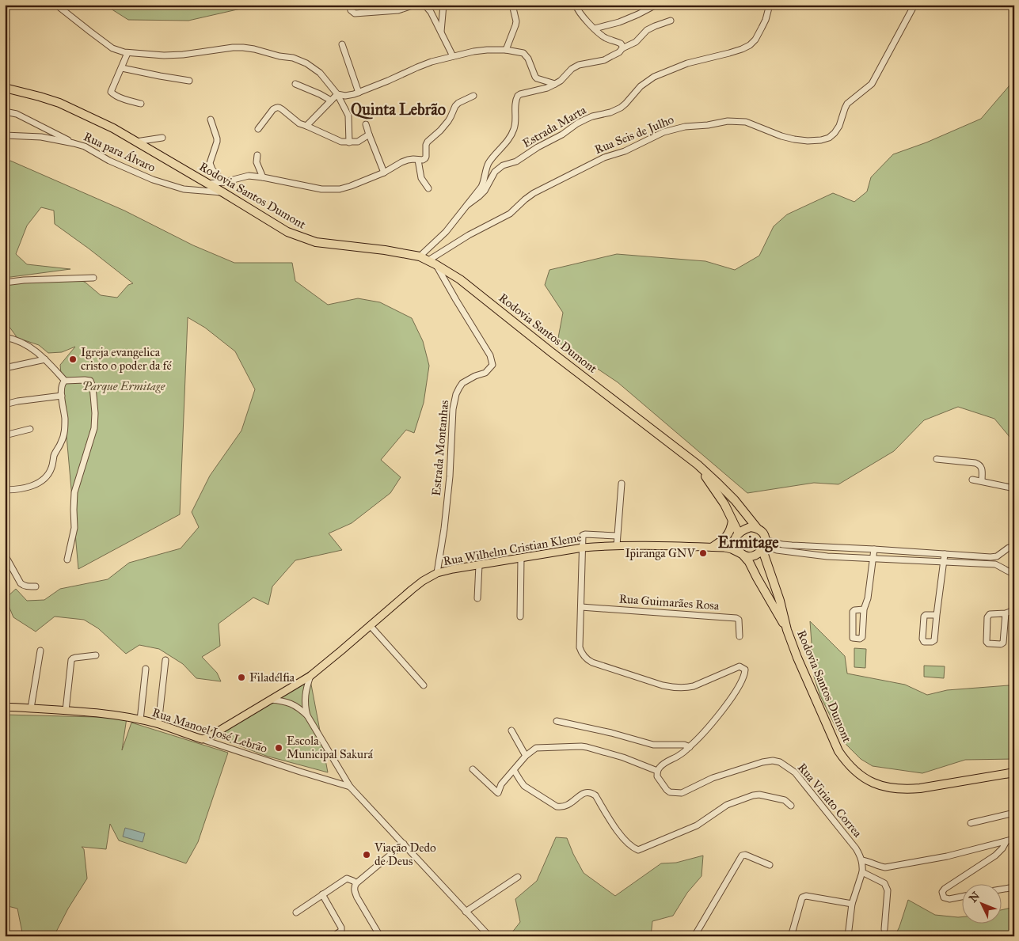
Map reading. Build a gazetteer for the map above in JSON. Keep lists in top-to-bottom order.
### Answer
{
  "streets": {
    "highway": ["Rodovia Santos Dumont"],
    "main road": ["Rua Wilhelm Cristian Kleme", "Rua Manoel José Lebrão"],
    "street": [
      "Estrada Marta",
      "Rua Seis de Julho",
      "Rua para Álvaro",
      "Estrada Montanhas",
      "Rua Guimarães Rosa",
      "Rua Viriato Correa"
    ]
  },
  "crossings": [
    ["Rua Seis de Julho", "Rodovia Santos Dumont"],
    ["Rua Seis de Julho", "Estrada Montanhas"],
    ["Rua para Álvaro", "Rodovia Santos Dumont"],
    ["Rodovia Santos Dumont", "Estrada Montanhas"],
    ["Estrada Montanhas", "Rua Wilhelm Cristian Kleme"],
    ["Rua Wilhelm Cristian Kleme", "Rua Manoel José Lebrão"]
  ],
  "districts": ["Quinta Lebrão", "Ermitage"],
  "parks": ["Parque Ermitage"],
  "places": [
    "Igreja evangelica cristo o poder da fé",
    "Ipiranga GNV",
    "Filadélfia",
    "Escola Municipal Sakurá",
    "Viação Dedo de Deus"
  ],
  "north": "top left"
}
